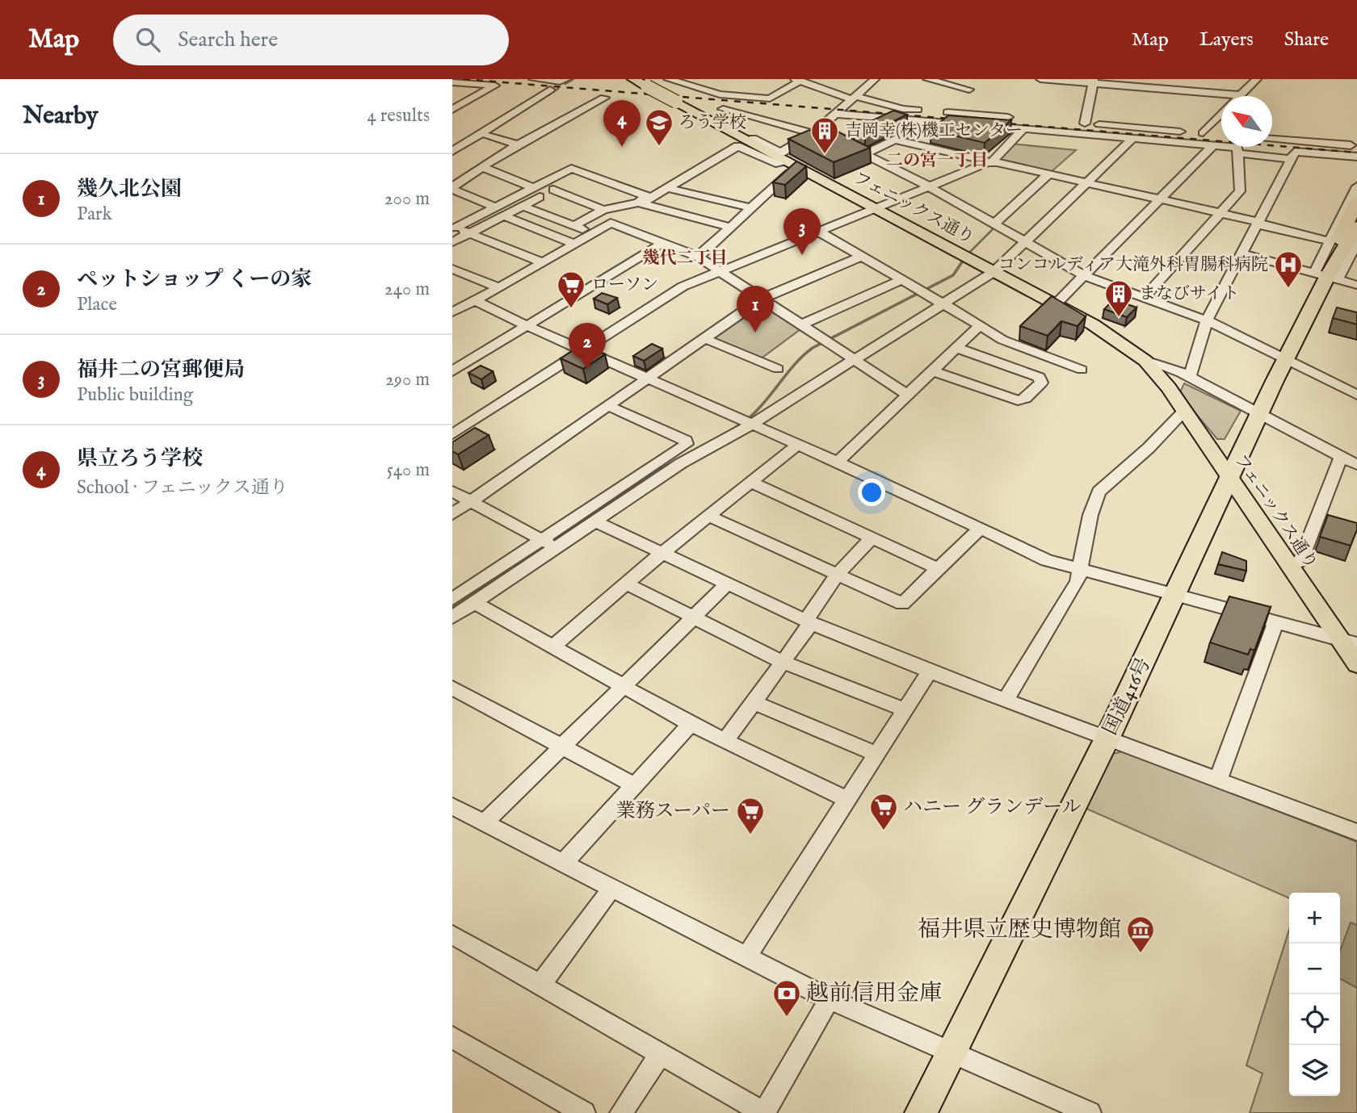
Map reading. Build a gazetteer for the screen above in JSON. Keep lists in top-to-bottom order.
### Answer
{
  "streets": {
    "highway": ["国道416号"],
    "main road": ["フェニックス通り"]
  },
  "crossings": [
    ["フェニックス通り", "国道416号"]
  ],
  "districts": ["二の宮一丁目", "幾代二丁目"],
  "places": {
    "school or university": ["ろう学校"],
    "building": ["吉岡幸(株)機工センター", "まなびサイト"],
    "hospital": ["コンコルディア大滝外科胃腸科病院"],
    "supermarket": ["ローソン", "ハニー グランデール", "業務スーパー"],
    "museum": ["福井県立歴史博物館"],
    "bank": ["越前信用金庫"]
  },
  "north": "top left",
  "page": {
    "header": "Map",
    "search": "Search here",
    "nav": ["Map", "Layers", "Share"],
    "heading": ["Nearby", "4 results"],
    "pins": [
      "4",
      "3",
      "1",
      "2"
    ],
    "list": [
      {
        "mark": "1",
        "name": "幾久北公園",
        "note": "Park",
        "value": "200 m"
      },
      {
        "mark": "2",
        "name": "ペットショップ くーの家",
        "note": "Place",
        "value": "240 m"
      },
      {
        "mark": "3",
        "name": "福井二の宮郵便局",
        "note": "Public building",
        "value": "290 m"
      },
      {
        "mark": "4",
        "name": "県立ろう学校",
        "note": "School · フェニックス通り",
        "value": "540 m"
      }
    ],
    "map_buttons": ["+", "−"]
  }
}
